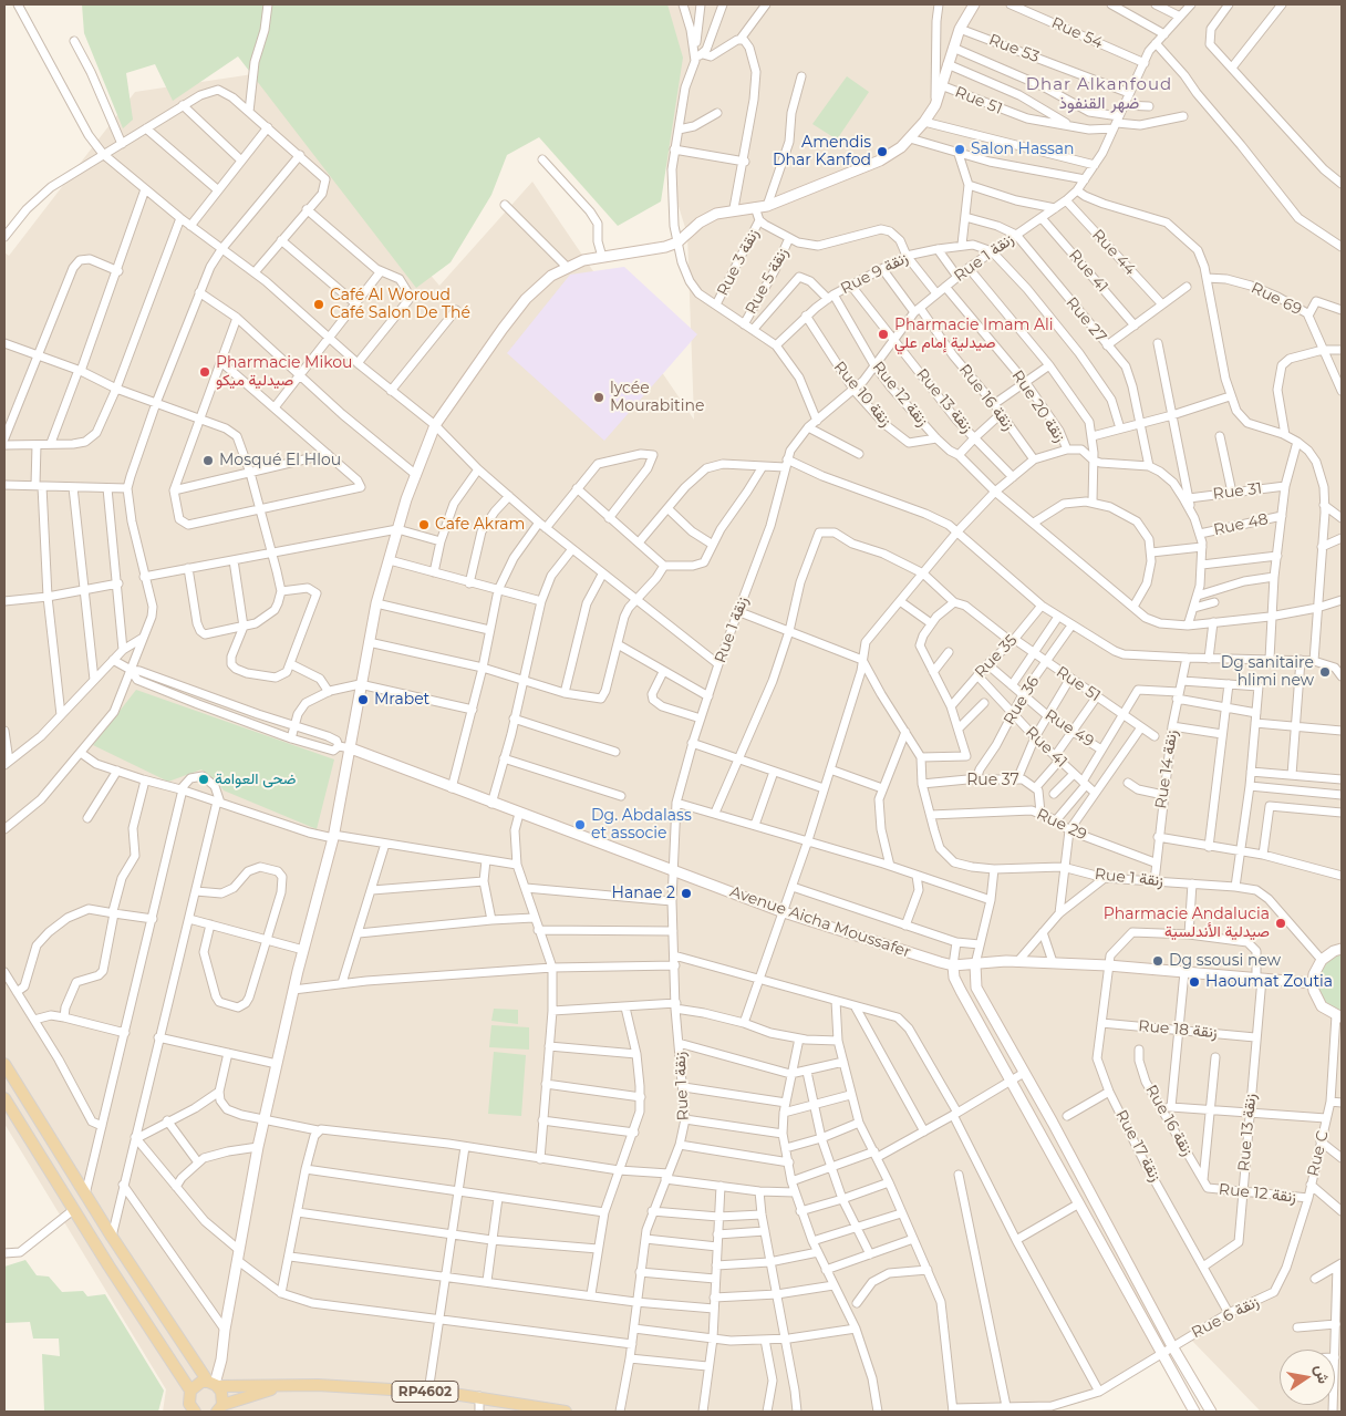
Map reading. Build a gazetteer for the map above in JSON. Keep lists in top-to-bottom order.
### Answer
{
  "streets": {
    "main road": ["RP4602"],
    "street": [
      "Rue 54",
      "Rue 53",
      "Rue 51",
      "Rue 44",
      "Rue 1 زنقة",
      "Rue 3 زنقة",
      "Rue 41",
      "Rue 9 زنقة",
      "Rue 5 زنقة",
      "Rue 69",
      "Rue 27",
      "Rue 10 زنقة",
      "Rue 12 زنقة",
      "Rue 16 زنقة",
      "Rue 13 زنقة",
      "Rue 20 زنقة",
      "Rue 31",
      "Rue 48",
      "Rue 35",
      "Rue 36",
      "Rue 49",
      "Rue 14 زنقة",
      "Rue 37",
      "Rue 29",
      "Avenue Aicha Moussafer",
      "Rue 18 زنقة",
      "Rue 17 زنقة",
      "Rue C",
      "Rue 6 زنقة"
    ]
  },
  "crossings": [
    ["Rue 54", "Rue 1 زنقة"],
    ["Rue 53", "Rue 1 زنقة"],
    ["Rue 51", "Rue 1 زنقة"],
    ["Rue 51", "Rue 35"],
    ["Rue 51", "Rue 36"],
    ["Rue 44", "Rue 1 زنقة"],
    ["Rue 1 زنقة", "Rue 41"],
    ["Rue 1 زنقة", "Rue 9 زنقة"],
    ["Rue 1 زنقة", "Rue 27"],
    ["Rue 1 زنقة", "Rue 10 زنقة"],
    ["Rue 1 زنقة", "Rue 12 زنقة"],
    ["Rue 1 زنقة", "Rue 16 زنقة"],
    ["Rue 1 زنقة", "Rue 13 زنقة"],
    ["Rue 1 زنقة", "Rue 20 زنقة"],
    ["Rue 1 زنقة", "Rue 14 زنقة"],
    ["Rue 1 زنقة", "Rue 37"],
    ["Rue 1 زنقة", "Rue 29"],
    ["Rue 1 زنقة", "Avenue Aicha Moussafer"],
    ["Rue 41", "Rue 35"],
    ["Rue 41", "Rue 36"],
    ["Rue 9 زنقة", "Rue 10 زنقة"],
    ["Rue 9 زنقة", "Rue 12 زنقة"],
    ["Rue 9 زنقة", "Rue 13 زنقة"],
    ["Rue 10 زنقة", "Rue 12 زنقة"],
    ["Rue 12 زنقة", "Rue 16 زنقة"],
    ["Rue 12 زنقة", "Rue 13 زنقة"],
    ["Rue 12 زنقة", "Rue C"],
    ["Rue 13 زنقة", "Avenue Aicha Moussafer"],
    ["Rue 13 زنقة", "Rue 18 زنقة"],
    ["Rue 13 زنقة", "Rue 17 زنقة"],
    ["Rue 35", "Rue 49"],
    ["Rue 36", "Rue 49"],
    ["Rue 36", "Rue 37"],
    ["Rue 14 زنقة", "Rue 29"],
    ["Rue 37", "Rue 29"],
    ["Avenue Aicha Moussafer", "Rue 17 زنقة"],
    ["Rue 18 زنقة", "Rue 17 زنقة"],
    ["Rue 17 زنقة", "Rue 6 زنقة"],
    ["Rue C", "Rue 6 زنقة"]
  ],
  "districts": ["Dhar Alkanfoud ضهر القنفوذ"],
  "places": [
    "Salon Hassan",
    "Amendis Dhar Kanfod",
    "Café Al Woroud Café Salon De Thé",
    "Pharmacie Imam Ali صيدلية إمام علي",
    "Pharmacie Mikou صيدلية ميكو",
    "lycée Mourabitine",
    "Mosqué El Hlou",
    "Cafe Akram",
    "Dg sanitaire hlimi new",
    "Mrabet",
    "ضحى العوامة",
    "Dg. Abdalass et associe",
    "Hanae 2",
    "Pharmacie Andalucia صيدلية الأندلسية",
    "Dg ssousi new",
    "Haoumat Zoutia"
  ],
  "north": "right"
}
